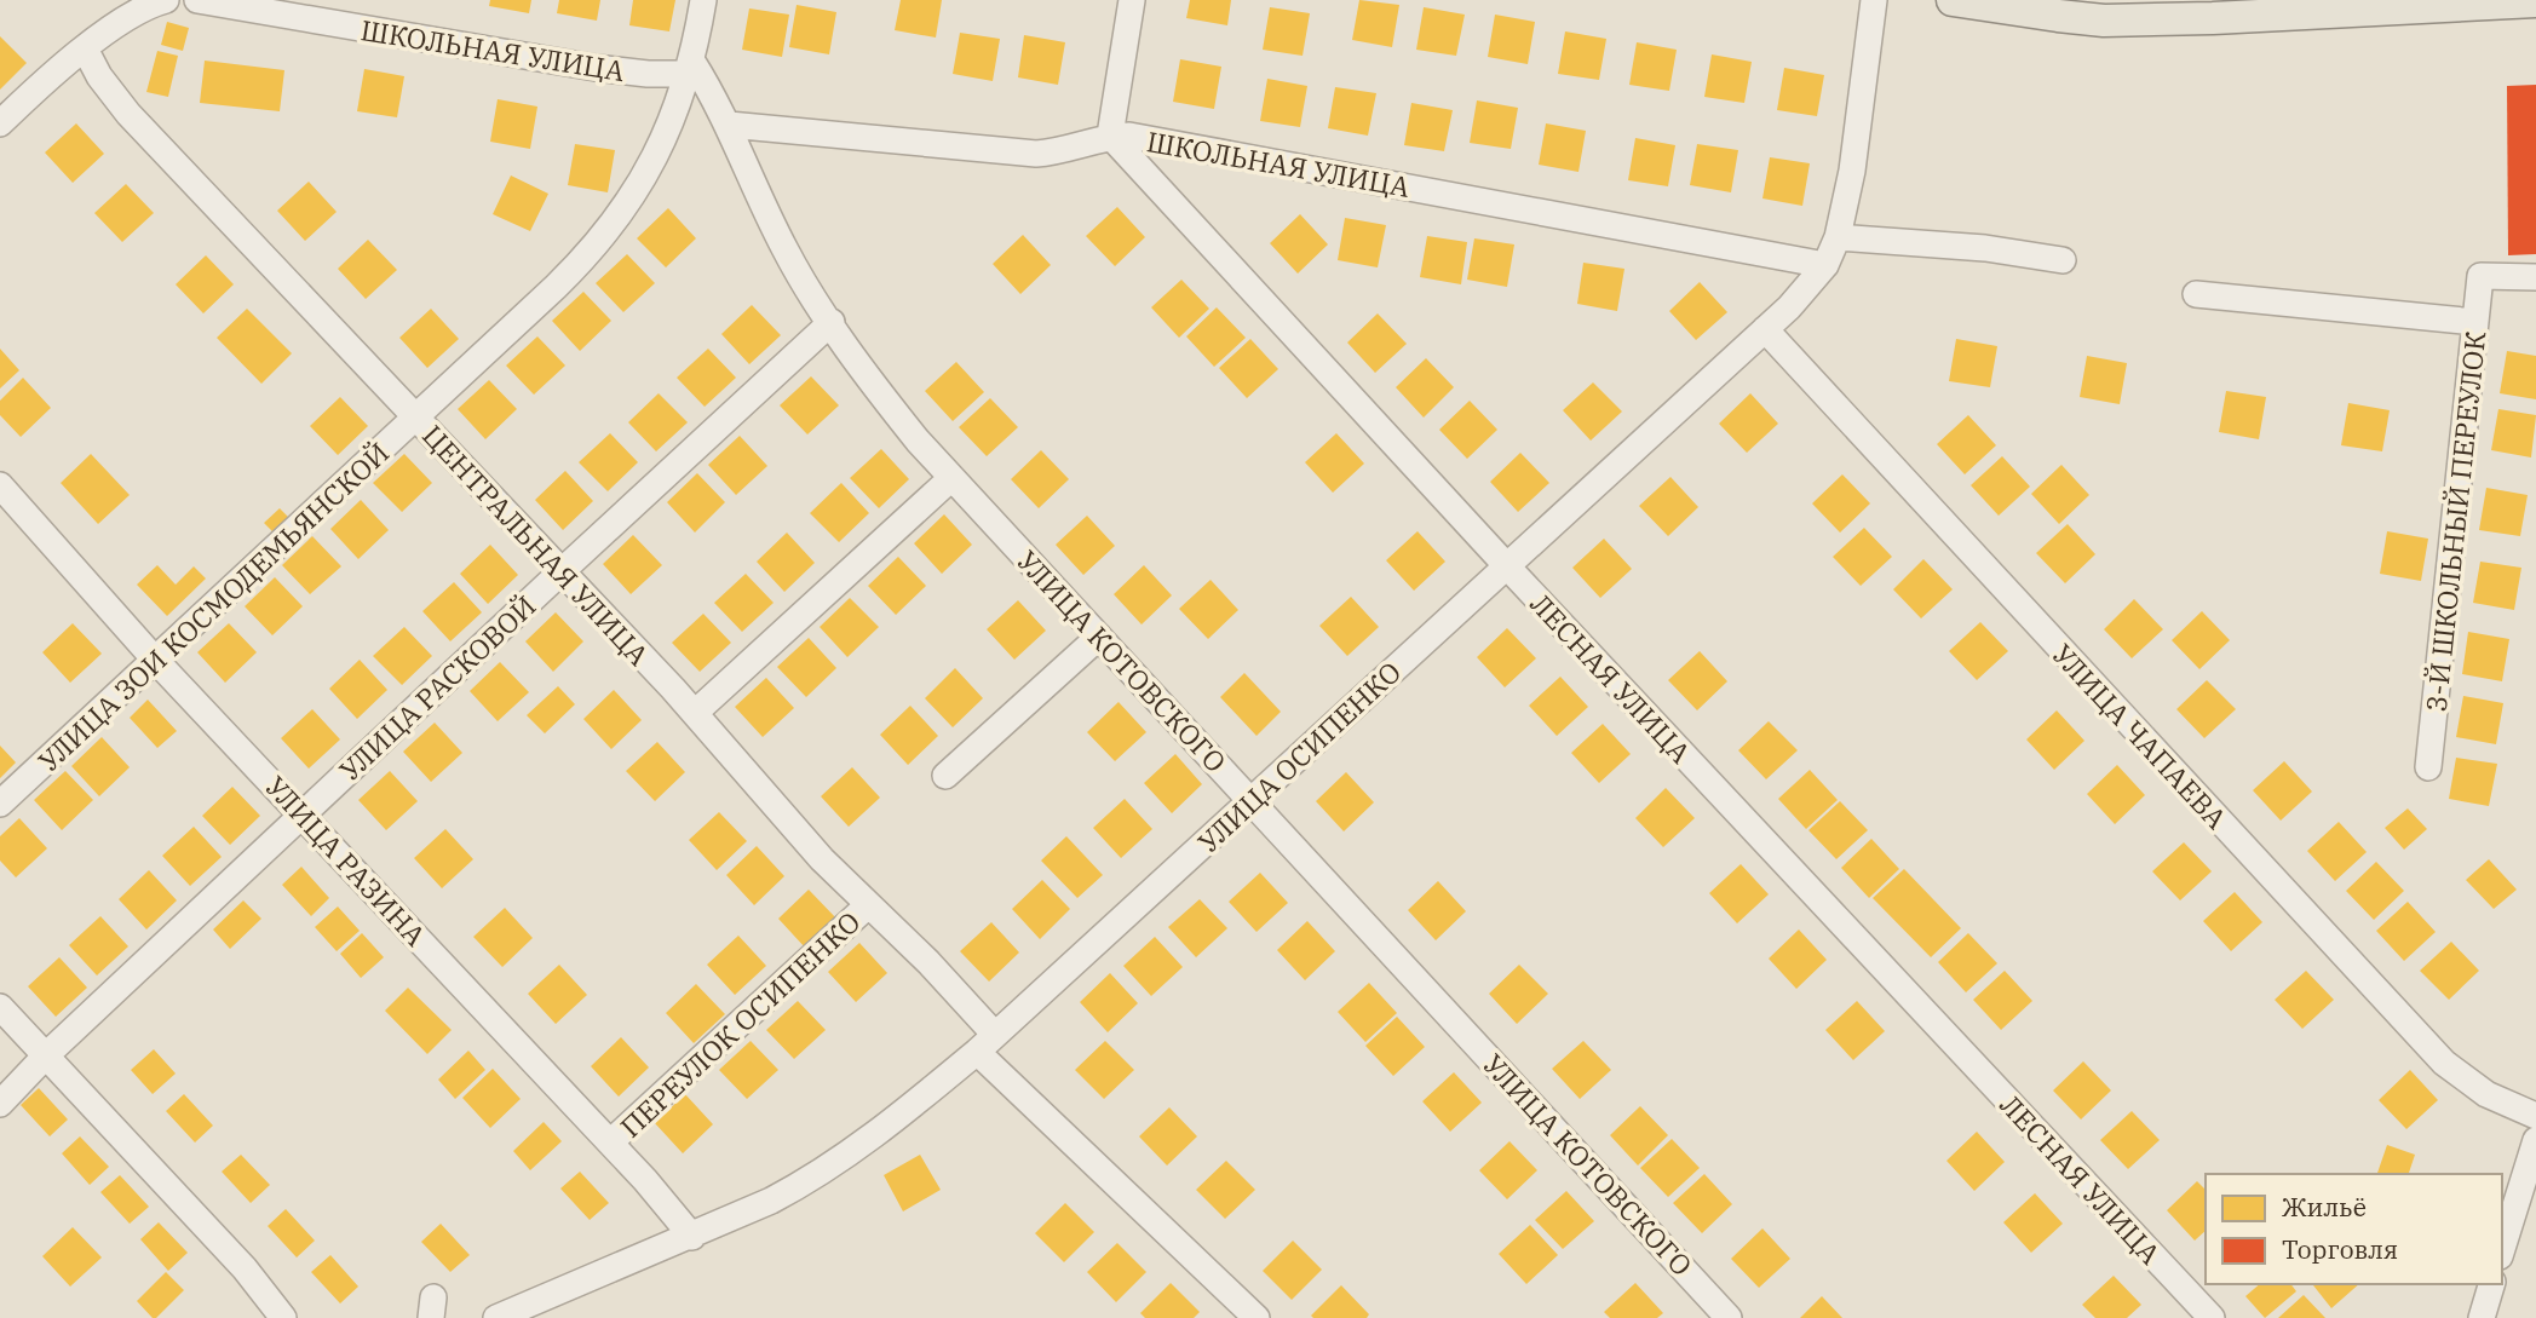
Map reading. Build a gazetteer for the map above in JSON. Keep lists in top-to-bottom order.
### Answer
{
  "streets": {
    "street": [
      "ШКОЛЬНАЯ УЛИЦА",
      "3-Й ШКОЛЬНЫЙ ПЕРЕУЛОК",
      "ЦЕНТРАЛЬНАЯ УЛИЦА",
      "УЛИЦА ЗОИ КОСМОДЕМЬЯНСКОЙ",
      "УЛИЦА КОТОВСКОГО",
      "ЛЕСНАЯ УЛИЦА",
      "УЛИЦА РАСКОВОЙ",
      "УЛИЦА ЧАПАЕВА",
      "УЛИЦА ОСИПЕНКО",
      "УЛИЦА РАЗИНА",
      "ПЕРЕУЛОК ОСИПЕНКО"
    ]
  },
  "crossings": [
    ["ШКОЛЬНАЯ УЛИЦА", "УЛИЦА ЗОИ КОСМОДЕМЬЯНСКОЙ"],
    ["ШКОЛЬНАЯ УЛИЦА", "УЛИЦА КОТОВСКОГО"],
    ["ШКОЛЬНАЯ УЛИЦА", "ЛЕСНАЯ УЛИЦА"],
    ["ШКОЛЬНАЯ УЛИЦА", "УЛИЦА ОСИПЕНКО"],
    ["ЦЕНТРАЛЬНАЯ УЛИЦА", "УЛИЦА ЗОИ КОСМОДЕМЬЯНСКОЙ"],
    ["ЦЕНТРАЛЬНАЯ УЛИЦА", "УЛИЦА РАСКОВОЙ"],
    ["ЦЕНТРАЛЬНАЯ УЛИЦА", "УЛИЦА ОСИПЕНКО"],
    ["ЦЕНТРАЛЬНАЯ УЛИЦА", "ПЕРЕУЛОК ОСИПЕНКО"],
    ["УЛИЦА ЗОИ КОСМОДЕМЬЯНСКОЙ", "УЛИЦА КОТОВСКОГО"],
    ["УЛИЦА ЗОИ КОСМОДЕМЬЯНСКОЙ", "УЛИЦА РАЗИНА"],
    ["УЛИЦА КОТОВСКОГО", "УЛИЦА РАСКОВОЙ"],
    ["УЛИЦА КОТОВСКОГО", "УЛИЦА ОСИПЕНКО"],
    ["ЛЕСНАЯ УЛИЦА", "УЛИЦА ОСИПЕНКО"],
    ["УЛИЦА РАСКОВОЙ", "УЛИЦА РАЗИНА"],
    ["УЛИЦА ЧАПАЕВА", "УЛИЦА ОСИПЕНКО"],
    ["УЛИЦА ОСИПЕНКО", "УЛИЦА РАЗИНА"],
    ["УЛИЦА РАЗИНА", "ПЕРЕУЛОК ОСИПЕНКО"]
  ],
  "legend": ["Жильё", "Торговля"]
}
